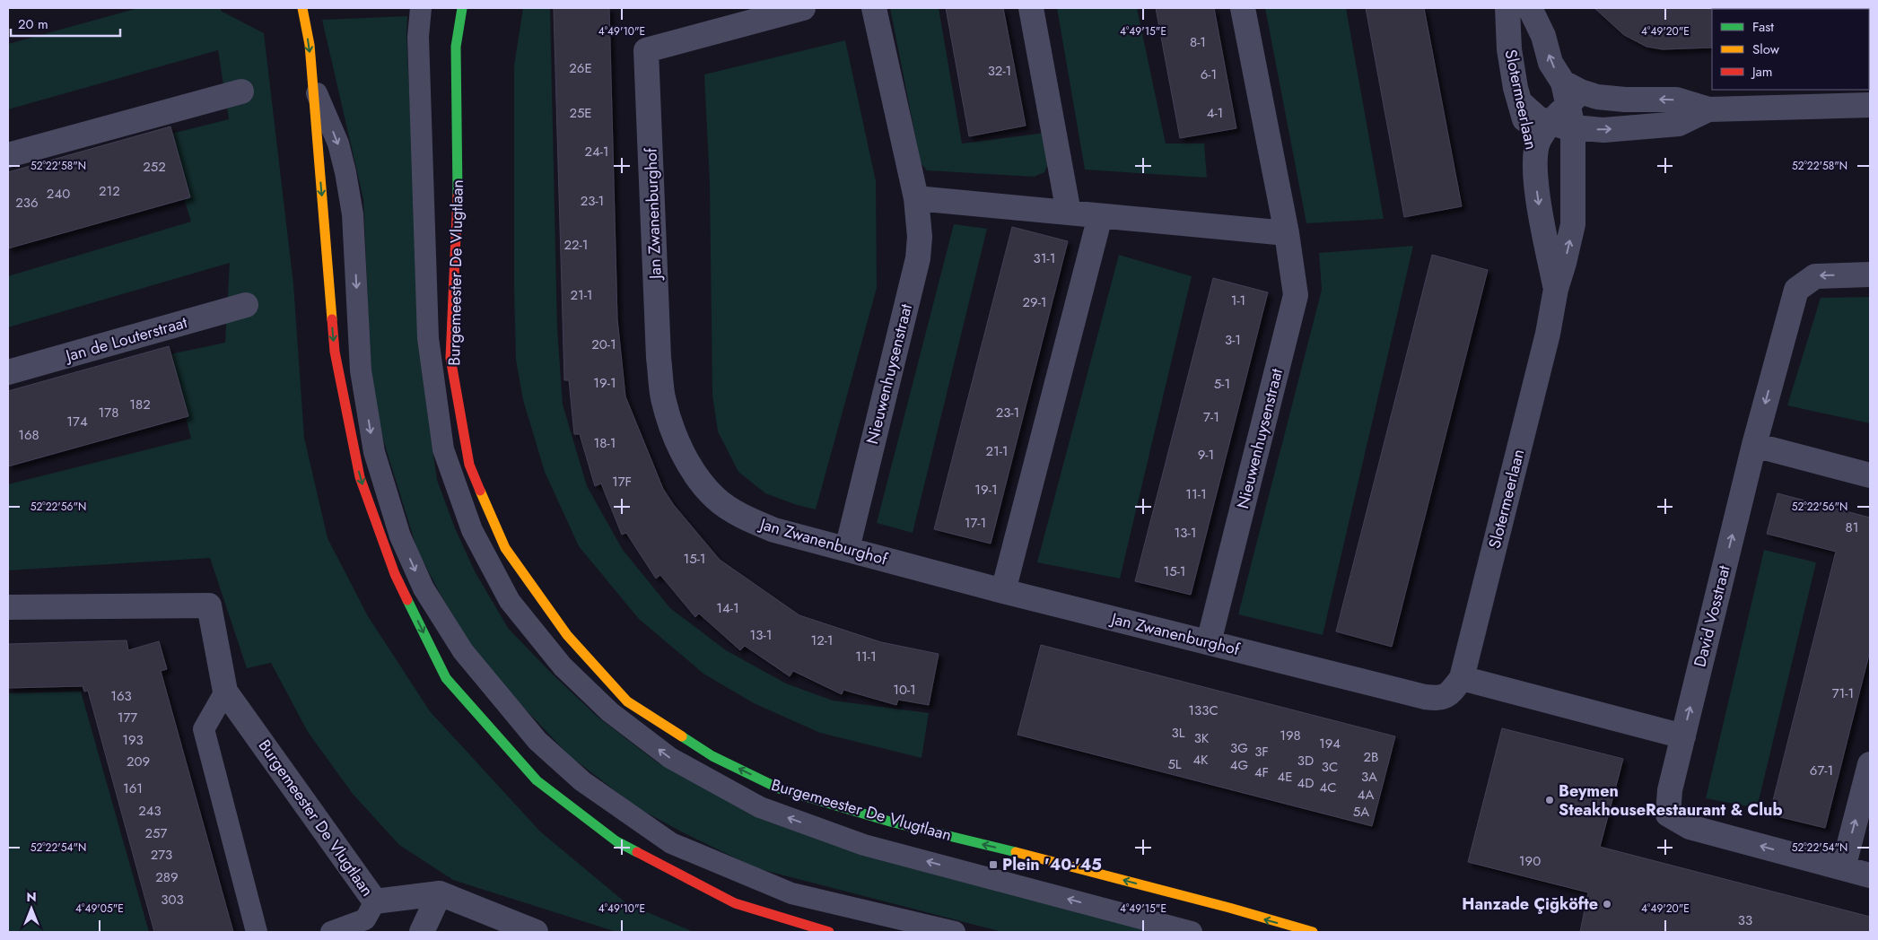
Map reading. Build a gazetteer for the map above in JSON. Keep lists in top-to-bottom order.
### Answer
{
  "streets": {
    "main road": ["Burgemeester De Vlugtlaan"],
    "street": [
      "Slotermeerlaan",
      "Jan Zwanenburghof",
      "Jan de Louterstraat",
      "Nieuwenhuysenstraat",
      "David Vosstraat"
    ]
  },
  "crossings": [
    ["Slotermeerlaan", "Jan Zwanenburghof"],
    ["Jan Zwanenburghof", "Nieuwenhuysenstraat"]
  ],
  "places": {
    "other": ["Beymen SteakhouseRestaurant & Club", "Hanzade Çiğköfte"],
    "transit": ["Plein '40-'45"]
  },
  "house_numbers": [
    "8-1",
    "26E",
    "32-1",
    "6-1",
    "25E",
    "4-1",
    "24-1",
    "252",
    "212",
    "240",
    "23-1",
    "236",
    "22-1",
    "31-1",
    "21-1",
    "1-1",
    "29-1",
    "3-1",
    "20-1",
    "19-1",
    "5-1",
    "182",
    "178",
    "23-1",
    "7-1",
    "174",
    "168",
    "18-1",
    "21-1",
    "9-1",
    "17F",
    "19-1",
    "11-1",
    "17-1",
    "81",
    "13-1",
    "15-1",
    "15-1",
    "14-1",
    "13-1",
    "12-1",
    "11-1",
    "10-1",
    "71-1",
    "163",
    "133C",
    "177",
    "3L",
    "198",
    "3K",
    "193",
    "194",
    "3G",
    "3F",
    "2B",
    "4K",
    "3D",
    "209",
    "5L",
    "4G",
    "3C",
    "67-1",
    "4F",
    "4E",
    "3A",
    "4D",
    "4C",
    "161",
    "4A",
    "243",
    "5A",
    "257",
    "273",
    "190",
    "289",
    "303",
    "33"
  ],
  "legend": ["Fast", "Slow", "Jam"],
  "scale_bar": "20 m",
  "north": "top",
  "coordinates": [
    "4°49'10\"E",
    "4°49'15\"E",
    "4°49'20\"E",
    "52°22'58\"N",
    "52°22'56\"N",
    "52°22'54\"N",
    "4°49'05\"E"
  ]
}
